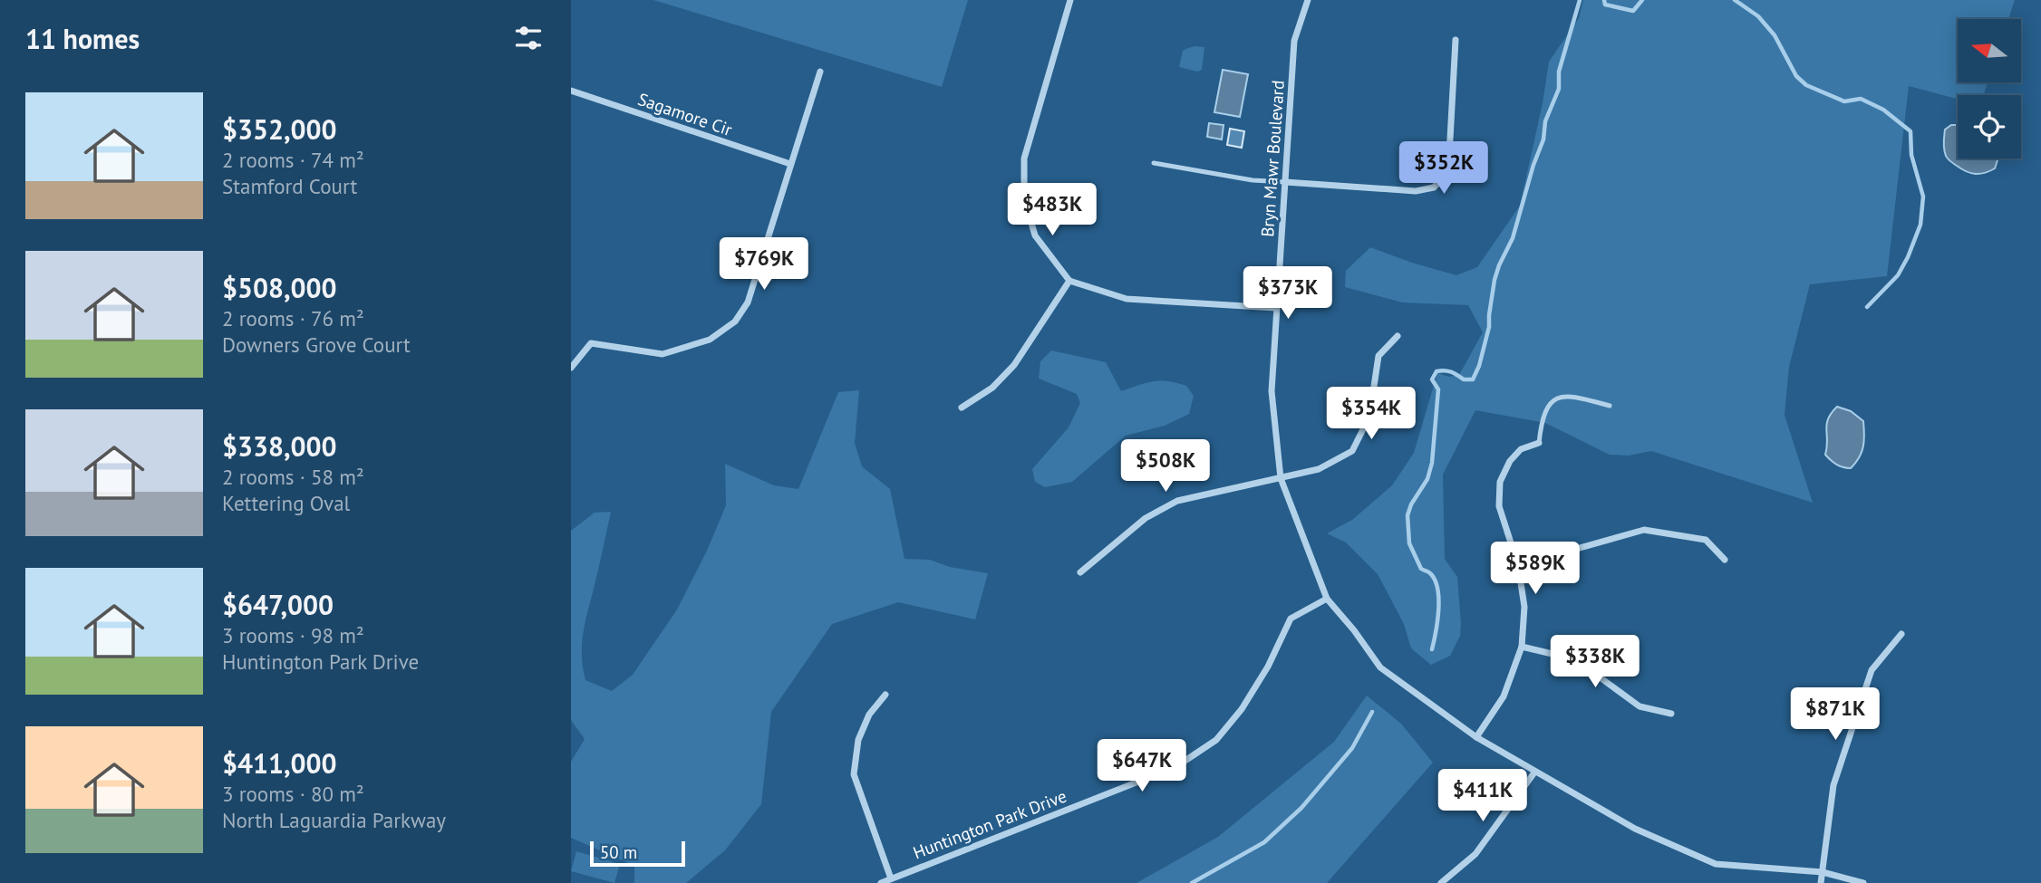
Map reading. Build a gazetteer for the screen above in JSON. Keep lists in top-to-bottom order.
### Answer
{
  "streets": {
    "street": ["Sagamore Cir", "Bryn Mawr Boulevard", "Huntington Park Drive"]
  },
  "crossings": [
    ["Bryn Mawr Boulevard", "Huntington Park Drive"]
  ],
  "scale_bar": "50 m",
  "north": "left",
  "page": {
    "heading": "11 homes",
    "list": [
      {
        "name": "$352,000",
        "note": "2 rooms · 74 m² · Stamford Court"
      },
      {
        "name": "$508,000",
        "note": "2 rooms · 76 m² · Downers Grove Court"
      },
      {
        "name": "$338,000",
        "note": "2 rooms · 58 m² · Kettering Oval"
      },
      {
        "name": "$647,000",
        "note": "3 rooms · 98 m² · Huntington Park Drive"
      },
      {
        "name": "$411,000",
        "note": "3 rooms · 80 m² · North Laguardia Parkway"
      }
    ],
    "price": [
      "$352K",
      "$483K",
      "$769K",
      "$373K",
      "$354K",
      "$508K",
      "$589K",
      "$338K",
      "$871K",
      "$647K",
      "$411K"
    ],
    "scale": "50 m"
  }
}
